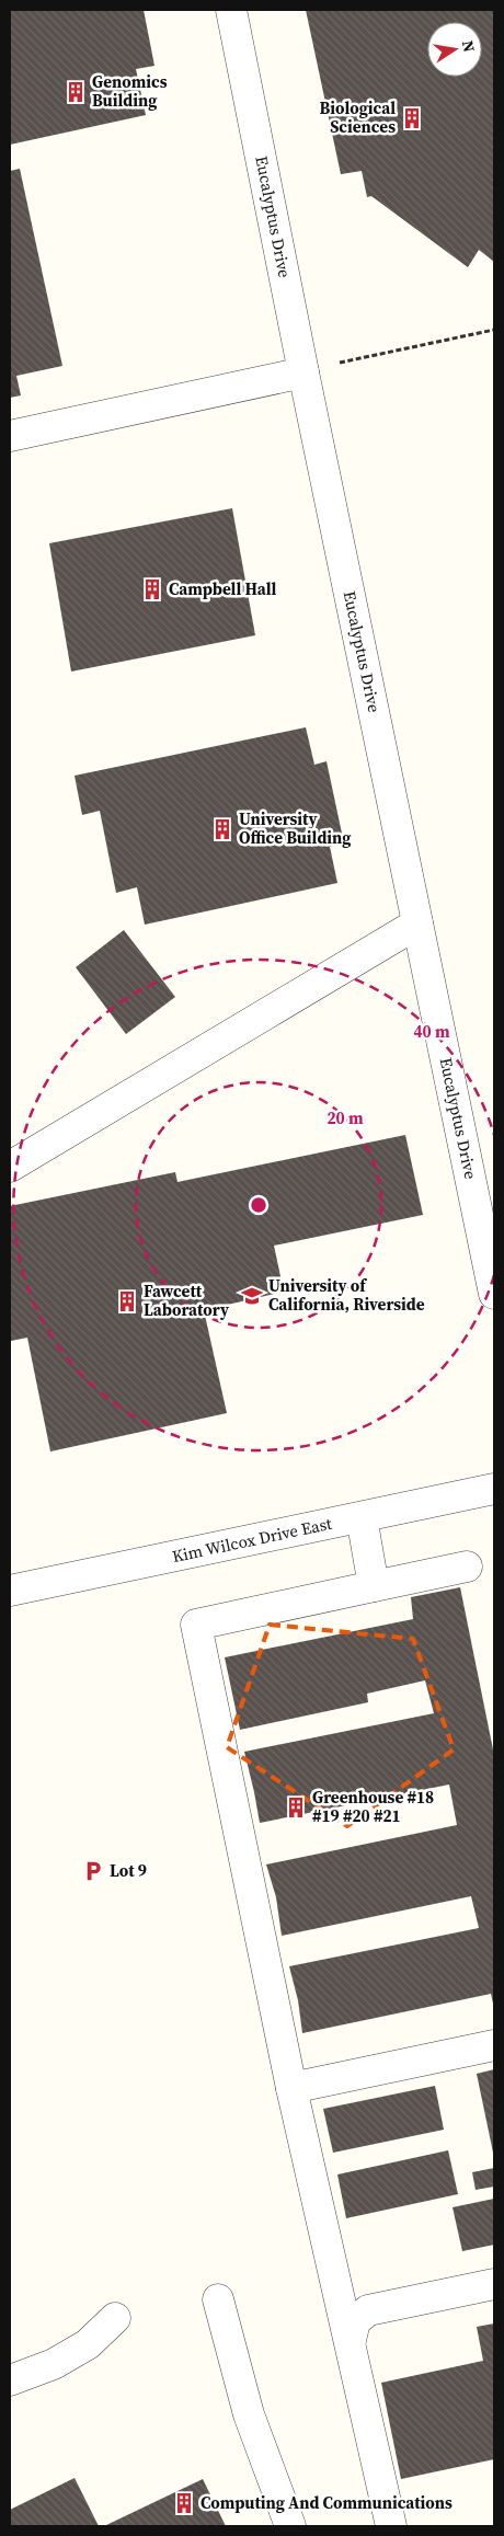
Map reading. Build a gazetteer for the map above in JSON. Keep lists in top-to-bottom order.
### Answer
{
  "streets": {
    "street": ["Eucalyptus Drive", "Kim Wilcox Drive East"]
  },
  "places": {
    "building": [
      "Genomics Building",
      "Biological Sciences",
      "Campbell Hall",
      "University Office Building",
      "Fawcett Laboratory",
      "Greenhouse #18 #19 #20 #21",
      "Computing And Communications"
    ],
    "school or university": ["University of California, Riverside"],
    "parking": ["Lot 9"]
  },
  "north": "right",
  "rings": ["40 m", "20 m"]
}
